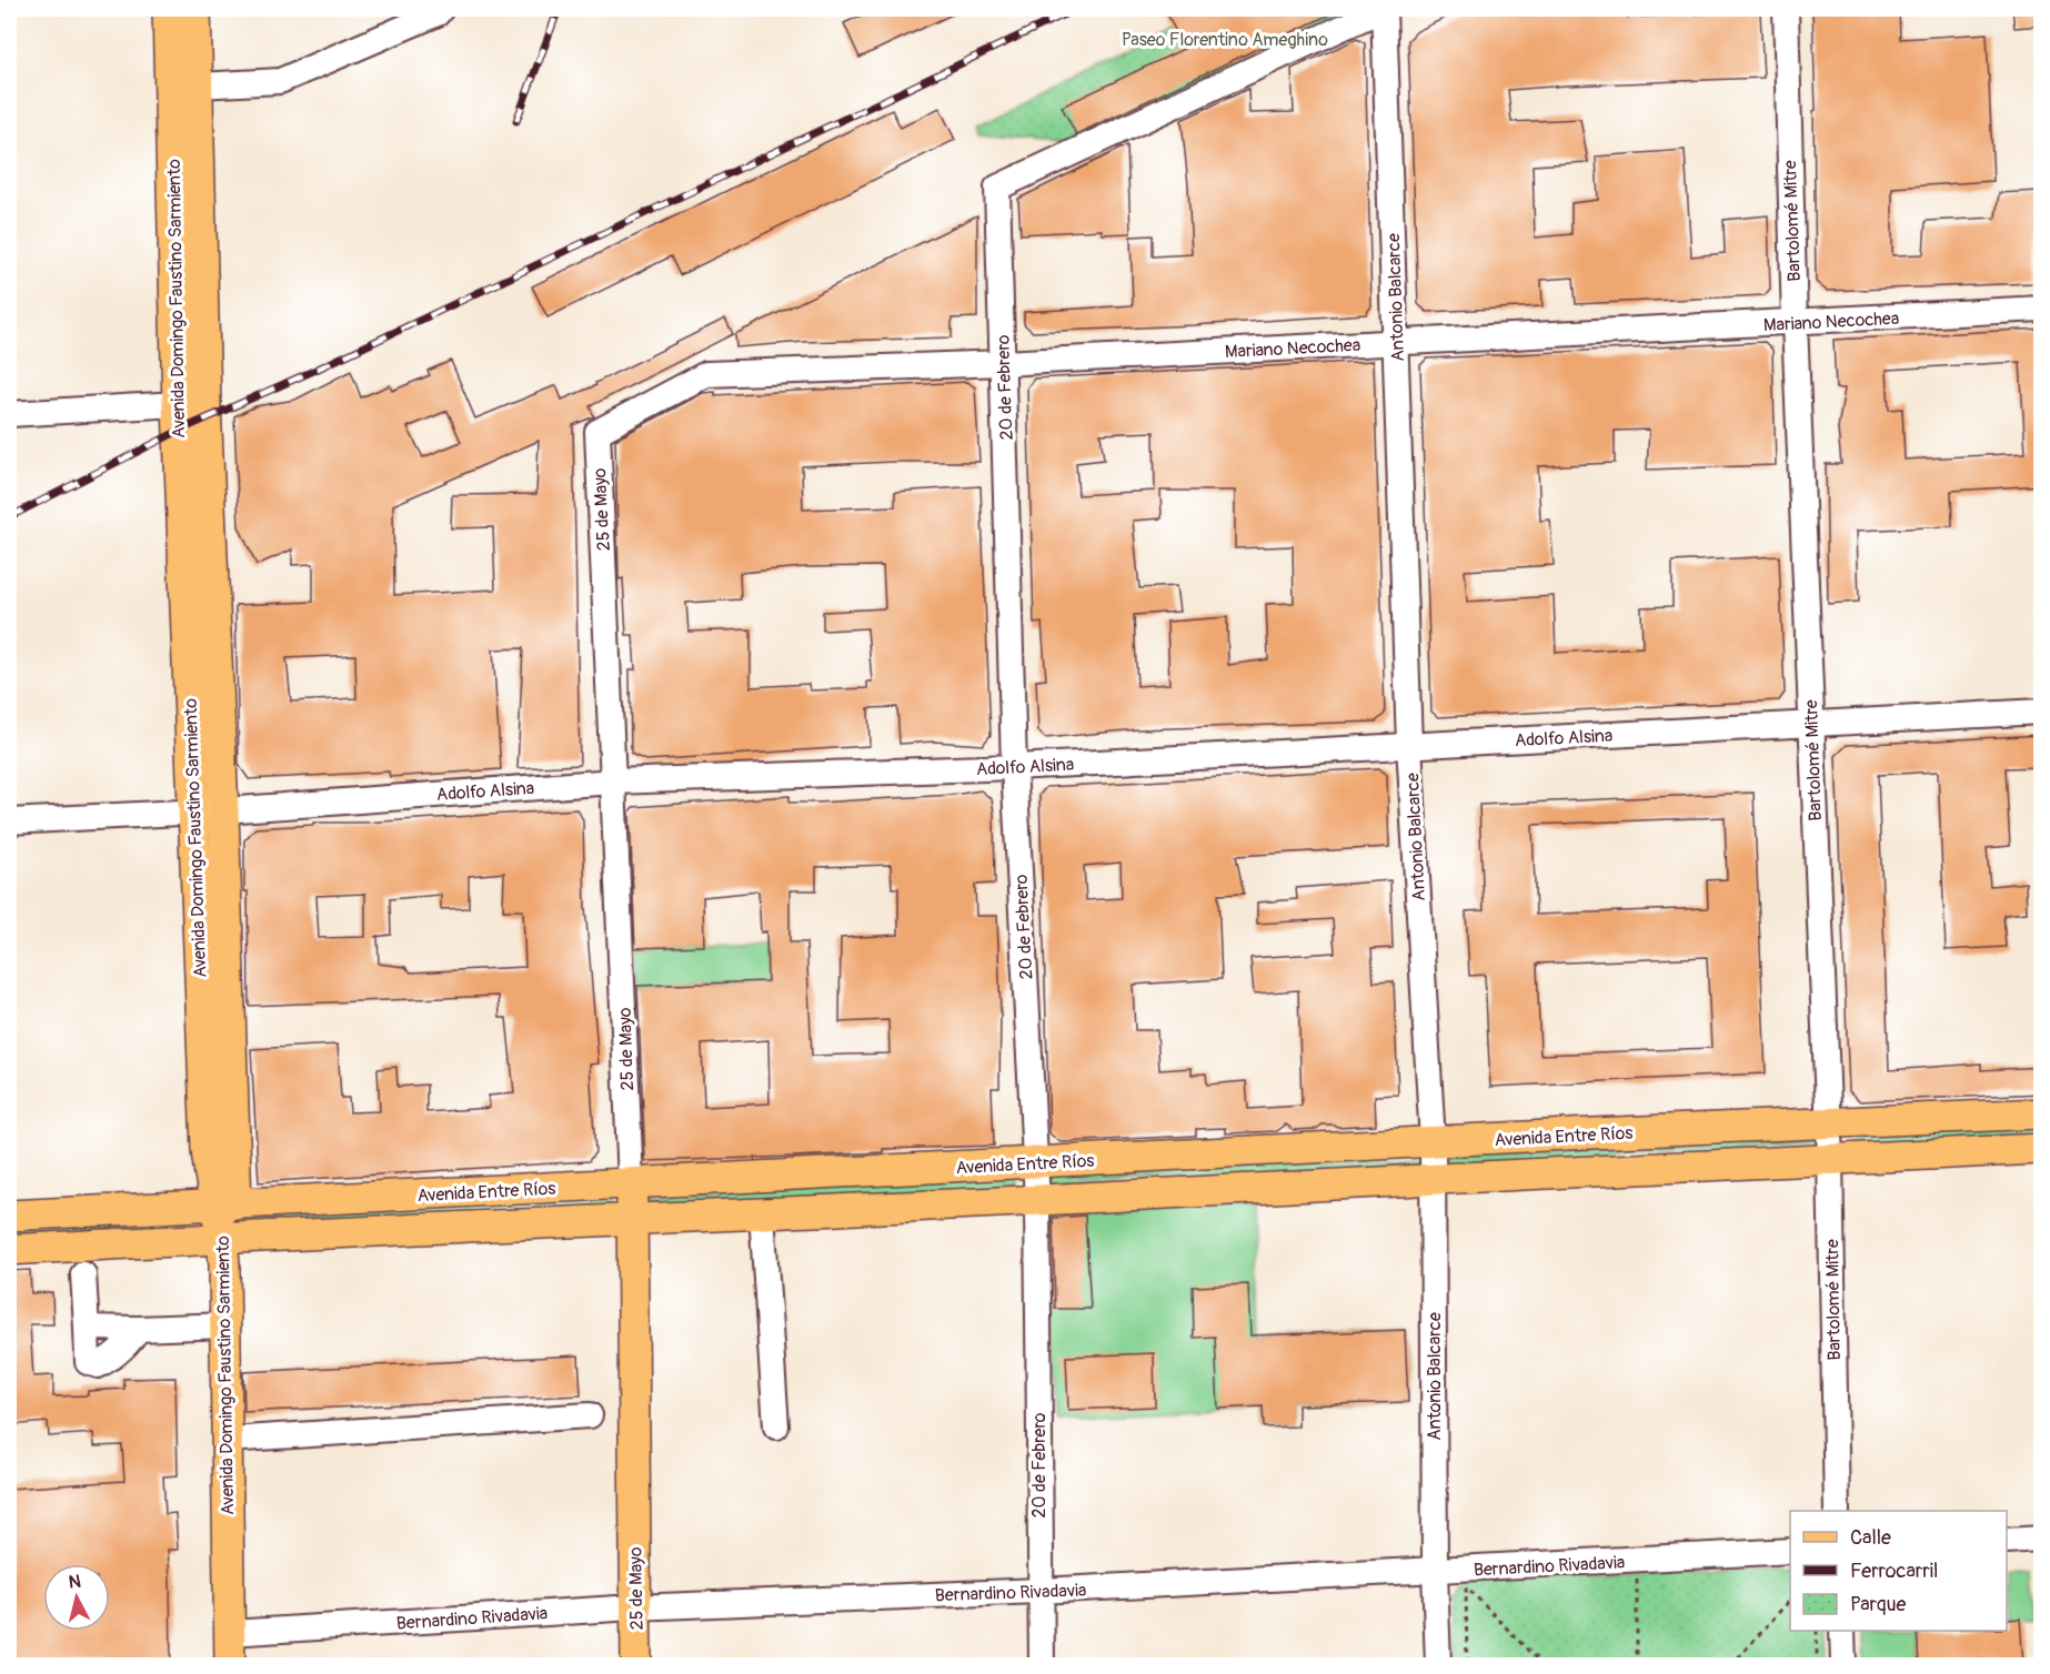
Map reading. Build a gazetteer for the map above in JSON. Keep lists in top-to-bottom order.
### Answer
{
  "streets": {
    "main road": ["Avenida Domingo Faustino Sarmiento", "25 de Mayo", "Avenida Entre Ríos"],
    "street": [
      "Bartolomé Mitre",
      "Antonio Balcarce",
      "Mariano Necochea",
      "20 de Febrero",
      "Adolfo Alsina",
      "Bernardino Rivadavia"
    ]
  },
  "crossings": [
    ["Bartolomé Mitre", "Mariano Necochea"],
    ["Bartolomé Mitre", "Adolfo Alsina"],
    ["Bartolomé Mitre", "Avenida Entre Ríos"],
    ["Antonio Balcarce", "Mariano Necochea"],
    ["Antonio Balcarce", "Adolfo Alsina"],
    ["Antonio Balcarce", "Avenida Entre Ríos"],
    ["Antonio Balcarce", "Bernardino Rivadavia"],
    ["Avenida Domingo Faustino Sarmiento", "Adolfo Alsina"],
    ["Avenida Domingo Faustino Sarmiento", "Avenida Entre Ríos"],
    ["Avenida Domingo Faustino Sarmiento", "Bernardino Rivadavia"],
    ["Mariano Necochea", "20 de Febrero"],
    ["Mariano Necochea", "25 de Mayo"],
    ["20 de Febrero", "Adolfo Alsina"],
    ["20 de Febrero", "Avenida Entre Ríos"],
    ["20 de Febrero", "Bernardino Rivadavia"],
    ["25 de Mayo", "Adolfo Alsina"],
    ["25 de Mayo", "Avenida Entre Ríos"],
    ["25 de Mayo", "Bernardino Rivadavia"]
  ],
  "parks": ["Paseo Florentino Ameghino"],
  "legend": ["Calle", "Ferrocarril", "Parque"],
  "north": "top"
}
